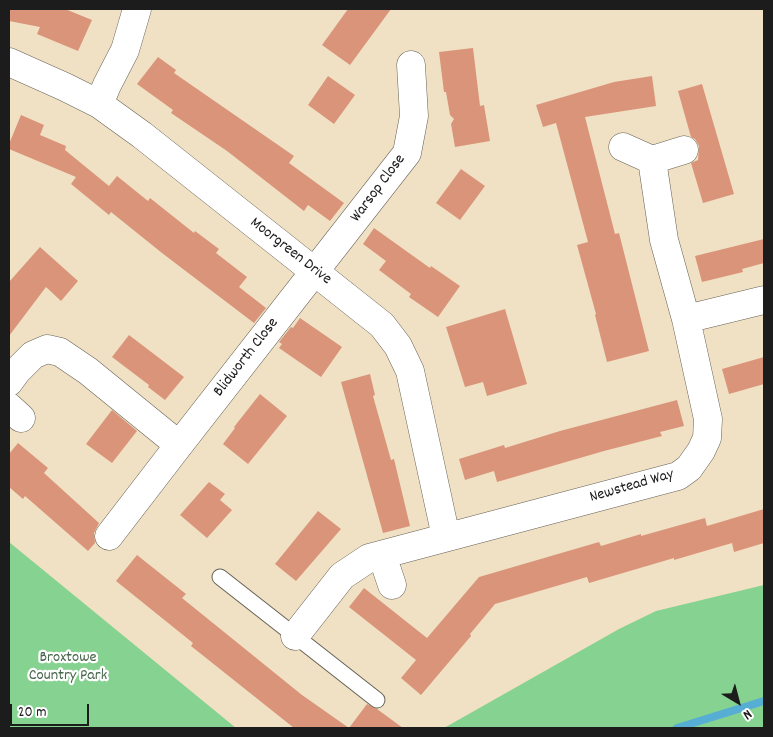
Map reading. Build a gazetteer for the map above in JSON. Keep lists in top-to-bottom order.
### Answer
{
  "streets": {
    "street": [
      "Warsop Close",
      "Moorgreen Drive",
      "Blidworth Close",
      "Newstead Way"
    ]
  },
  "crossings": [
    ["Warsop Close", "Moorgreen Drive"],
    ["Warsop Close", "Blidworth Close"],
    ["Moorgreen Drive", "Blidworth Close"],
    ["Moorgreen Drive", "Newstead Way"]
  ],
  "parks": ["Broxtowe Country Park"],
  "scale_bar": "20 m",
  "north": "bottom right"
}
